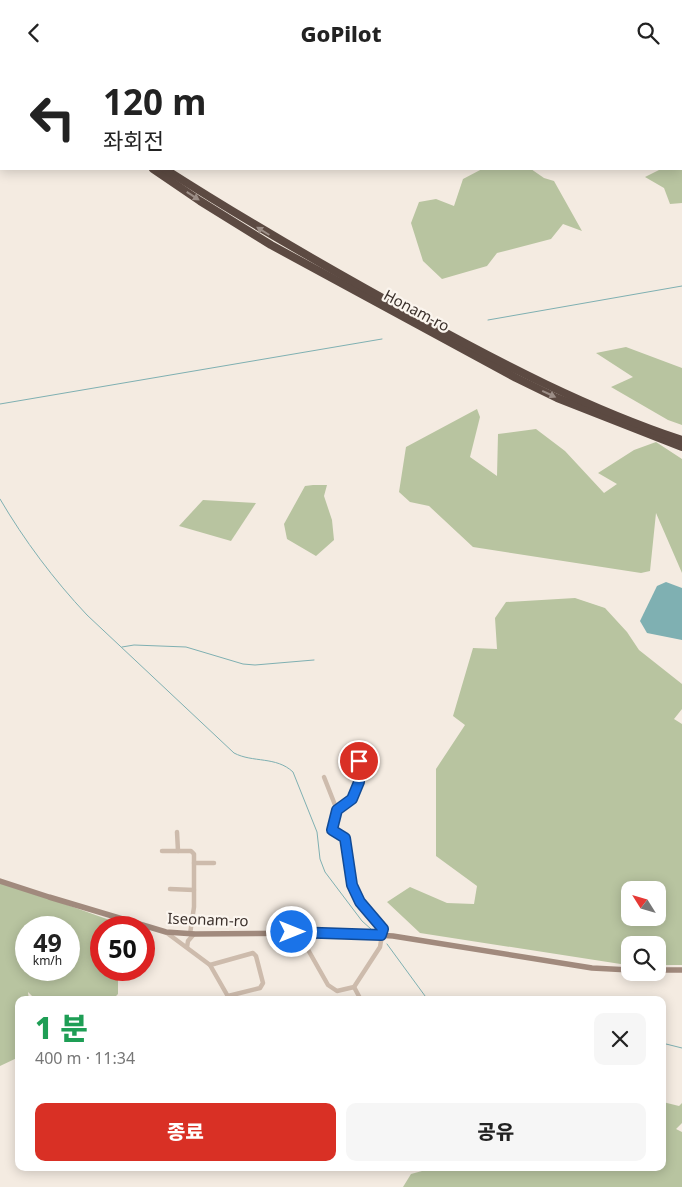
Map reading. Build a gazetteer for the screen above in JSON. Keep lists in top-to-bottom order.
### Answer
{
  "streets": {
    "highway": ["Honam-ro"],
    "main road": ["Iseonam-ro"]
  },
  "north": "top left",
  "page": {
    "header": "GoPilot",
    "turn": ["120 m", "좌회전"],
    "speed": "49 km/h",
    "limit": "50",
    "heading": ["1 분", "400 m · 11:34"],
    "buttons": ["종료", "공유"]
  }
}
